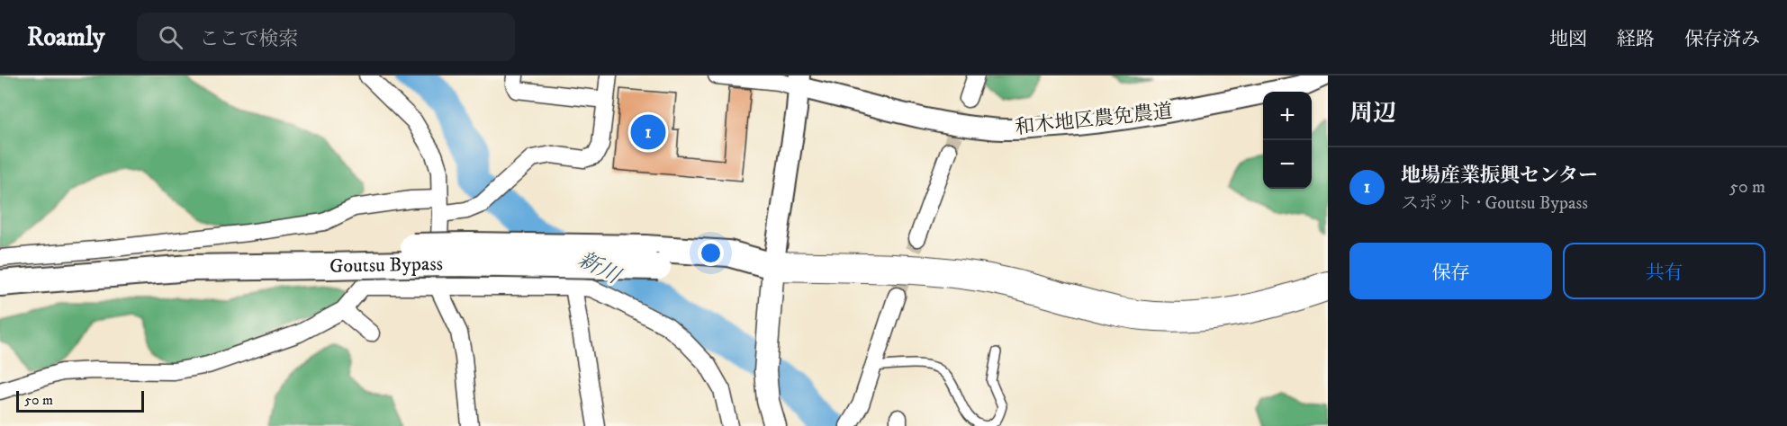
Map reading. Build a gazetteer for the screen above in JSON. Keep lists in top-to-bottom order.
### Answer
{
  "streets": {
    "highway": ["Goutsu Bypass"],
    "street": ["和木地区農免農道"]
  },
  "water": ["新川"],
  "scale_bar": "50 m",
  "page": {
    "header": "Roamly",
    "search": "ここで検索",
    "nav": ["地図", "経路", "保存済み"],
    "heading": "周辺",
    "map_buttons": ["+", "−"],
    "pins": "1",
    "list": [
      {
        "mark": "1",
        "name": "地場産業振興センター",
        "note": "スポット · Goutsu Bypass",
        "value": "50 m"
      }
    ],
    "buttons": ["保存", "共有"],
    "scale": "50 m"
  }
}
